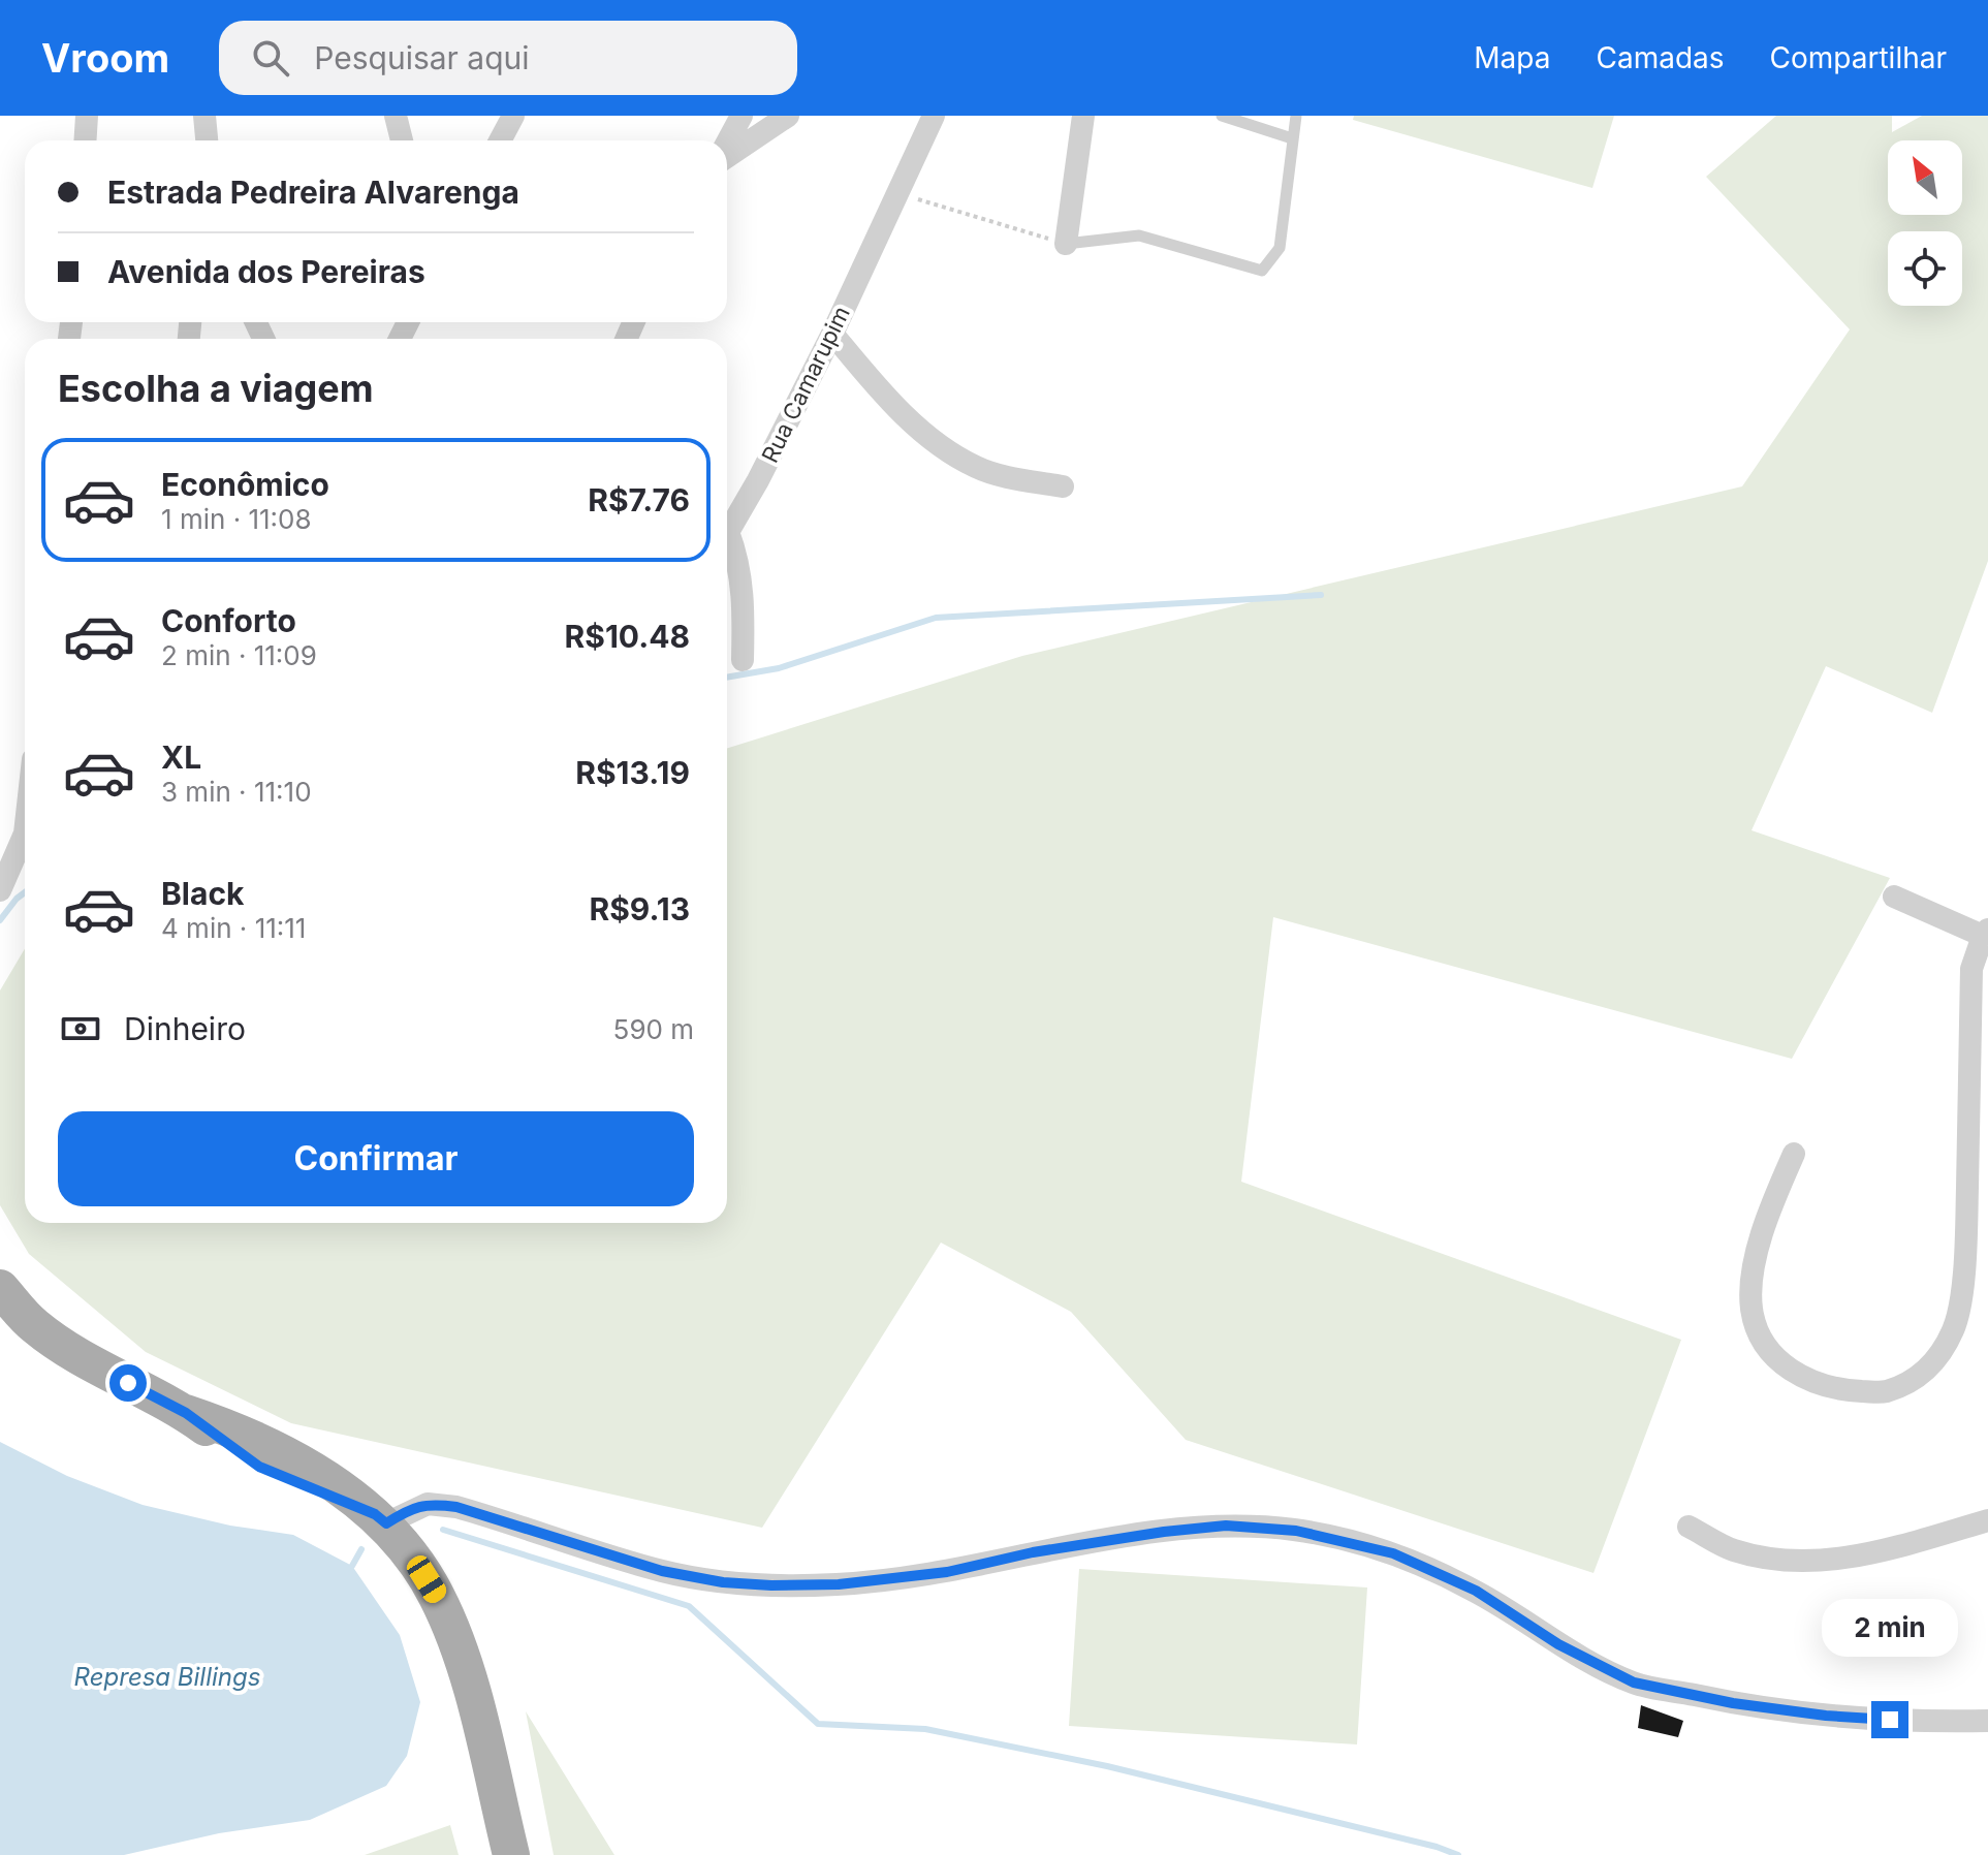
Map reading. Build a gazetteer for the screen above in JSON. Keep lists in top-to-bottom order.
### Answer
{
  "streets": {
    "street": ["Rua Camarupim"]
  },
  "water": ["Represa Billings"],
  "north": "top left",
  "page": {
    "header": "Vroom",
    "search": "Pesquisar aqui",
    "nav": ["Mapa", "Camadas", "Compartilhar"],
    "banner": ["Estrada Pedreira Alvarenga", "Avenida dos Pereiras"],
    "heading": "Escolha a viagem",
    "list": [
      {
        "name": "Econômico",
        "note": "1 min · 11:08",
        "value": "R$7.76"
      },
      {
        "name": "Conforto",
        "note": "2 min · 11:09",
        "value": "R$10.48"
      },
      {
        "name": "XL",
        "note": "3 min · 11:10",
        "value": "R$13.19"
      },
      {
        "name": "Black",
        "note": "4 min · 11:11",
        "value": "R$9.13"
      }
    ],
    "pay": ["Dinheiro", "590 m"],
    "buttons": "Confirmar",
    "bubble": "2 min"
  }
}
